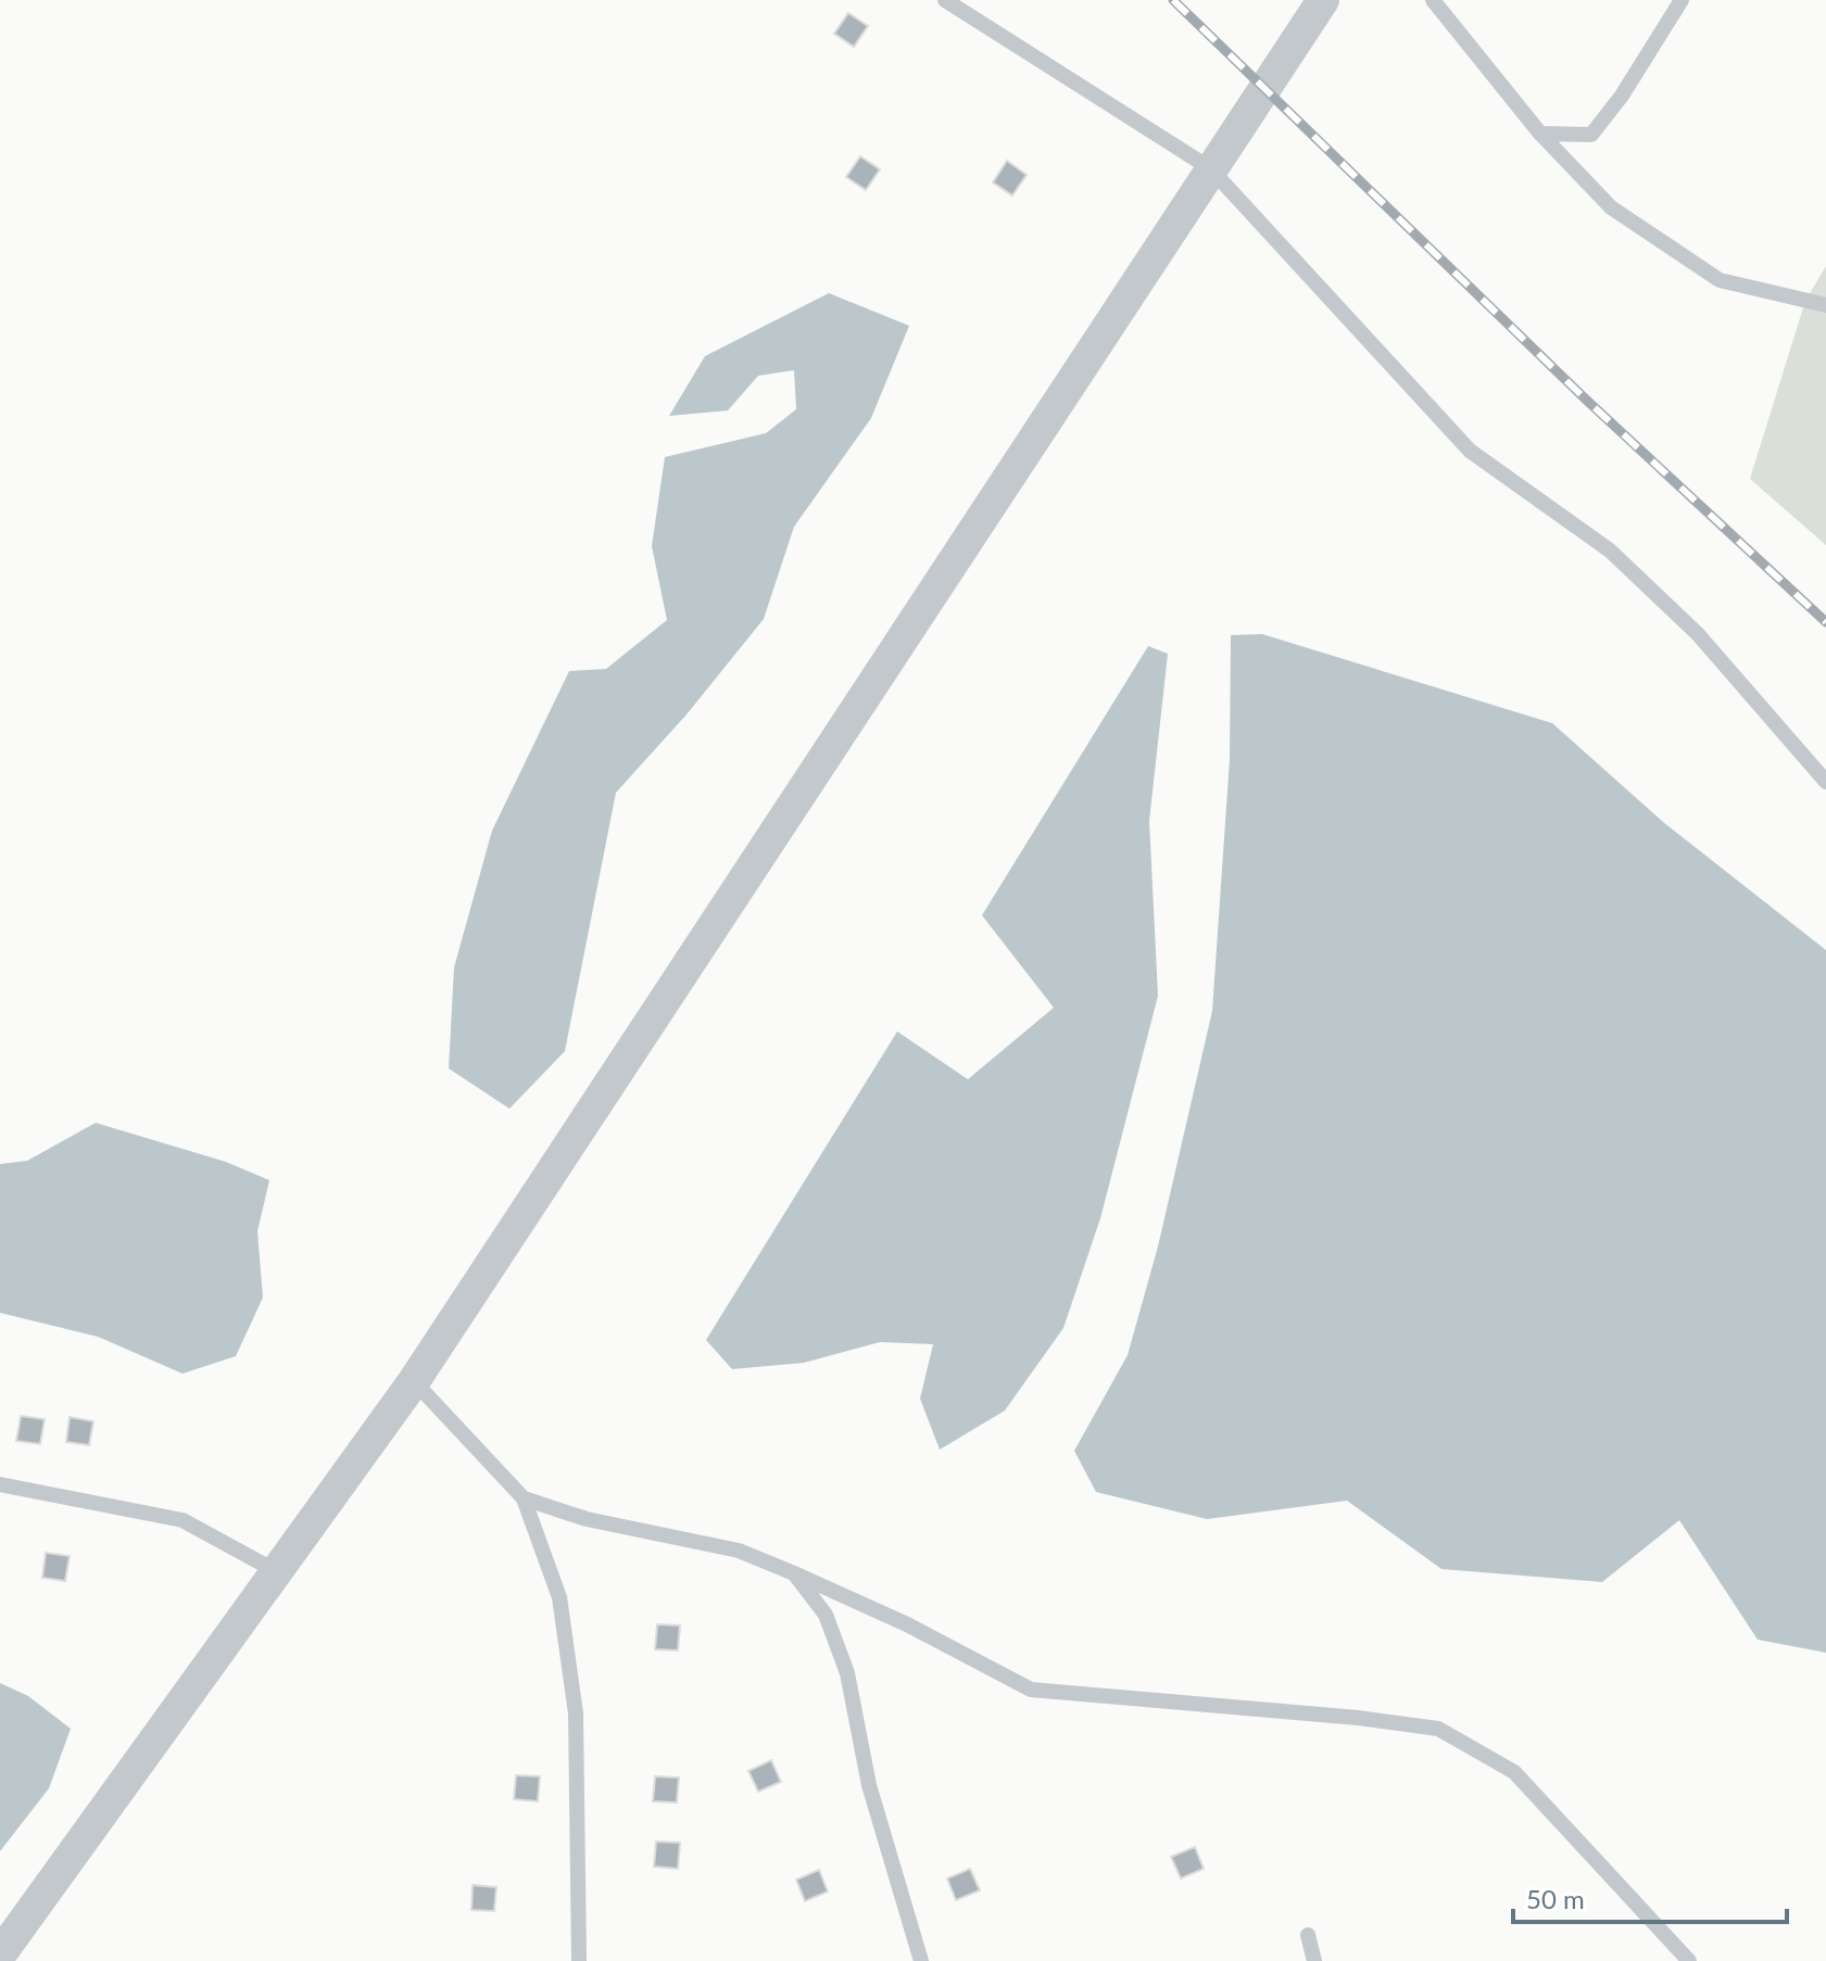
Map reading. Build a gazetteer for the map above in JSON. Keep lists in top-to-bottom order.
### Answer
{
  "scale_bar": "50 m"
}
